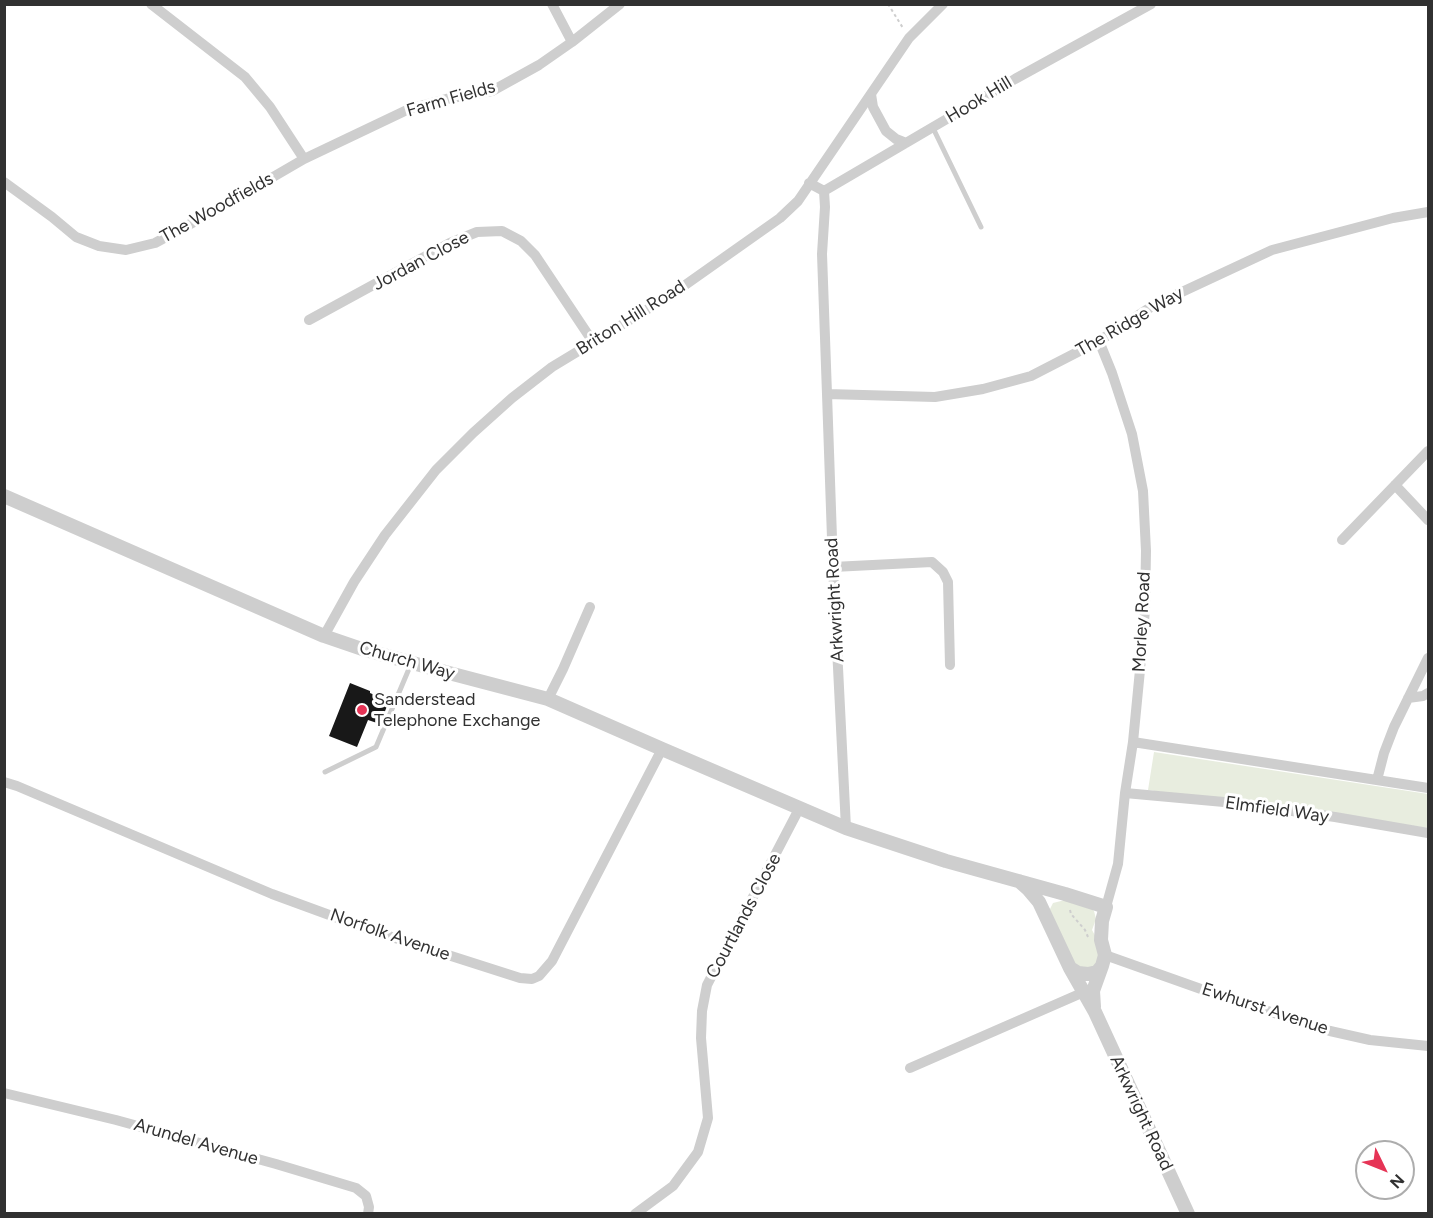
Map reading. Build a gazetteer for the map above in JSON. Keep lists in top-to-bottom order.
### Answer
{
  "streets": {
    "street": [
      "Farm Fields",
      "Hook Hill",
      "The Woodfields",
      "Jordan Close",
      "Briton Hill Road",
      "The Ridge Way",
      "Arkwright Road",
      "Morley Road",
      "Church Way",
      "Elmfield Way",
      "Courtlands Close",
      "Norfolk Avenue",
      "Ewhurst Avenue",
      "Arundel Avenue"
    ]
  },
  "crossings": [
    ["Farm Fields", "The Woodfields"],
    ["Hook Hill", "Arkwright Road"],
    ["Jordan Close", "Briton Hill Road"],
    ["Briton Hill Road", "Church Way"],
    ["The Ridge Way", "Arkwright Road"],
    ["The Ridge Way", "Morley Road"],
    ["Arkwright Road", "Morley Road"],
    ["Arkwright Road", "Church Way"],
    ["Arkwright Road", "Ewhurst Avenue"],
    ["Morley Road", "Elmfield Way"],
    ["Church Way", "Courtlands Close"],
    ["Church Way", "Norfolk Avenue"]
  ],
  "places": ["Sanderstead Telephone Exchange"],
  "north": "bottom right"
}
